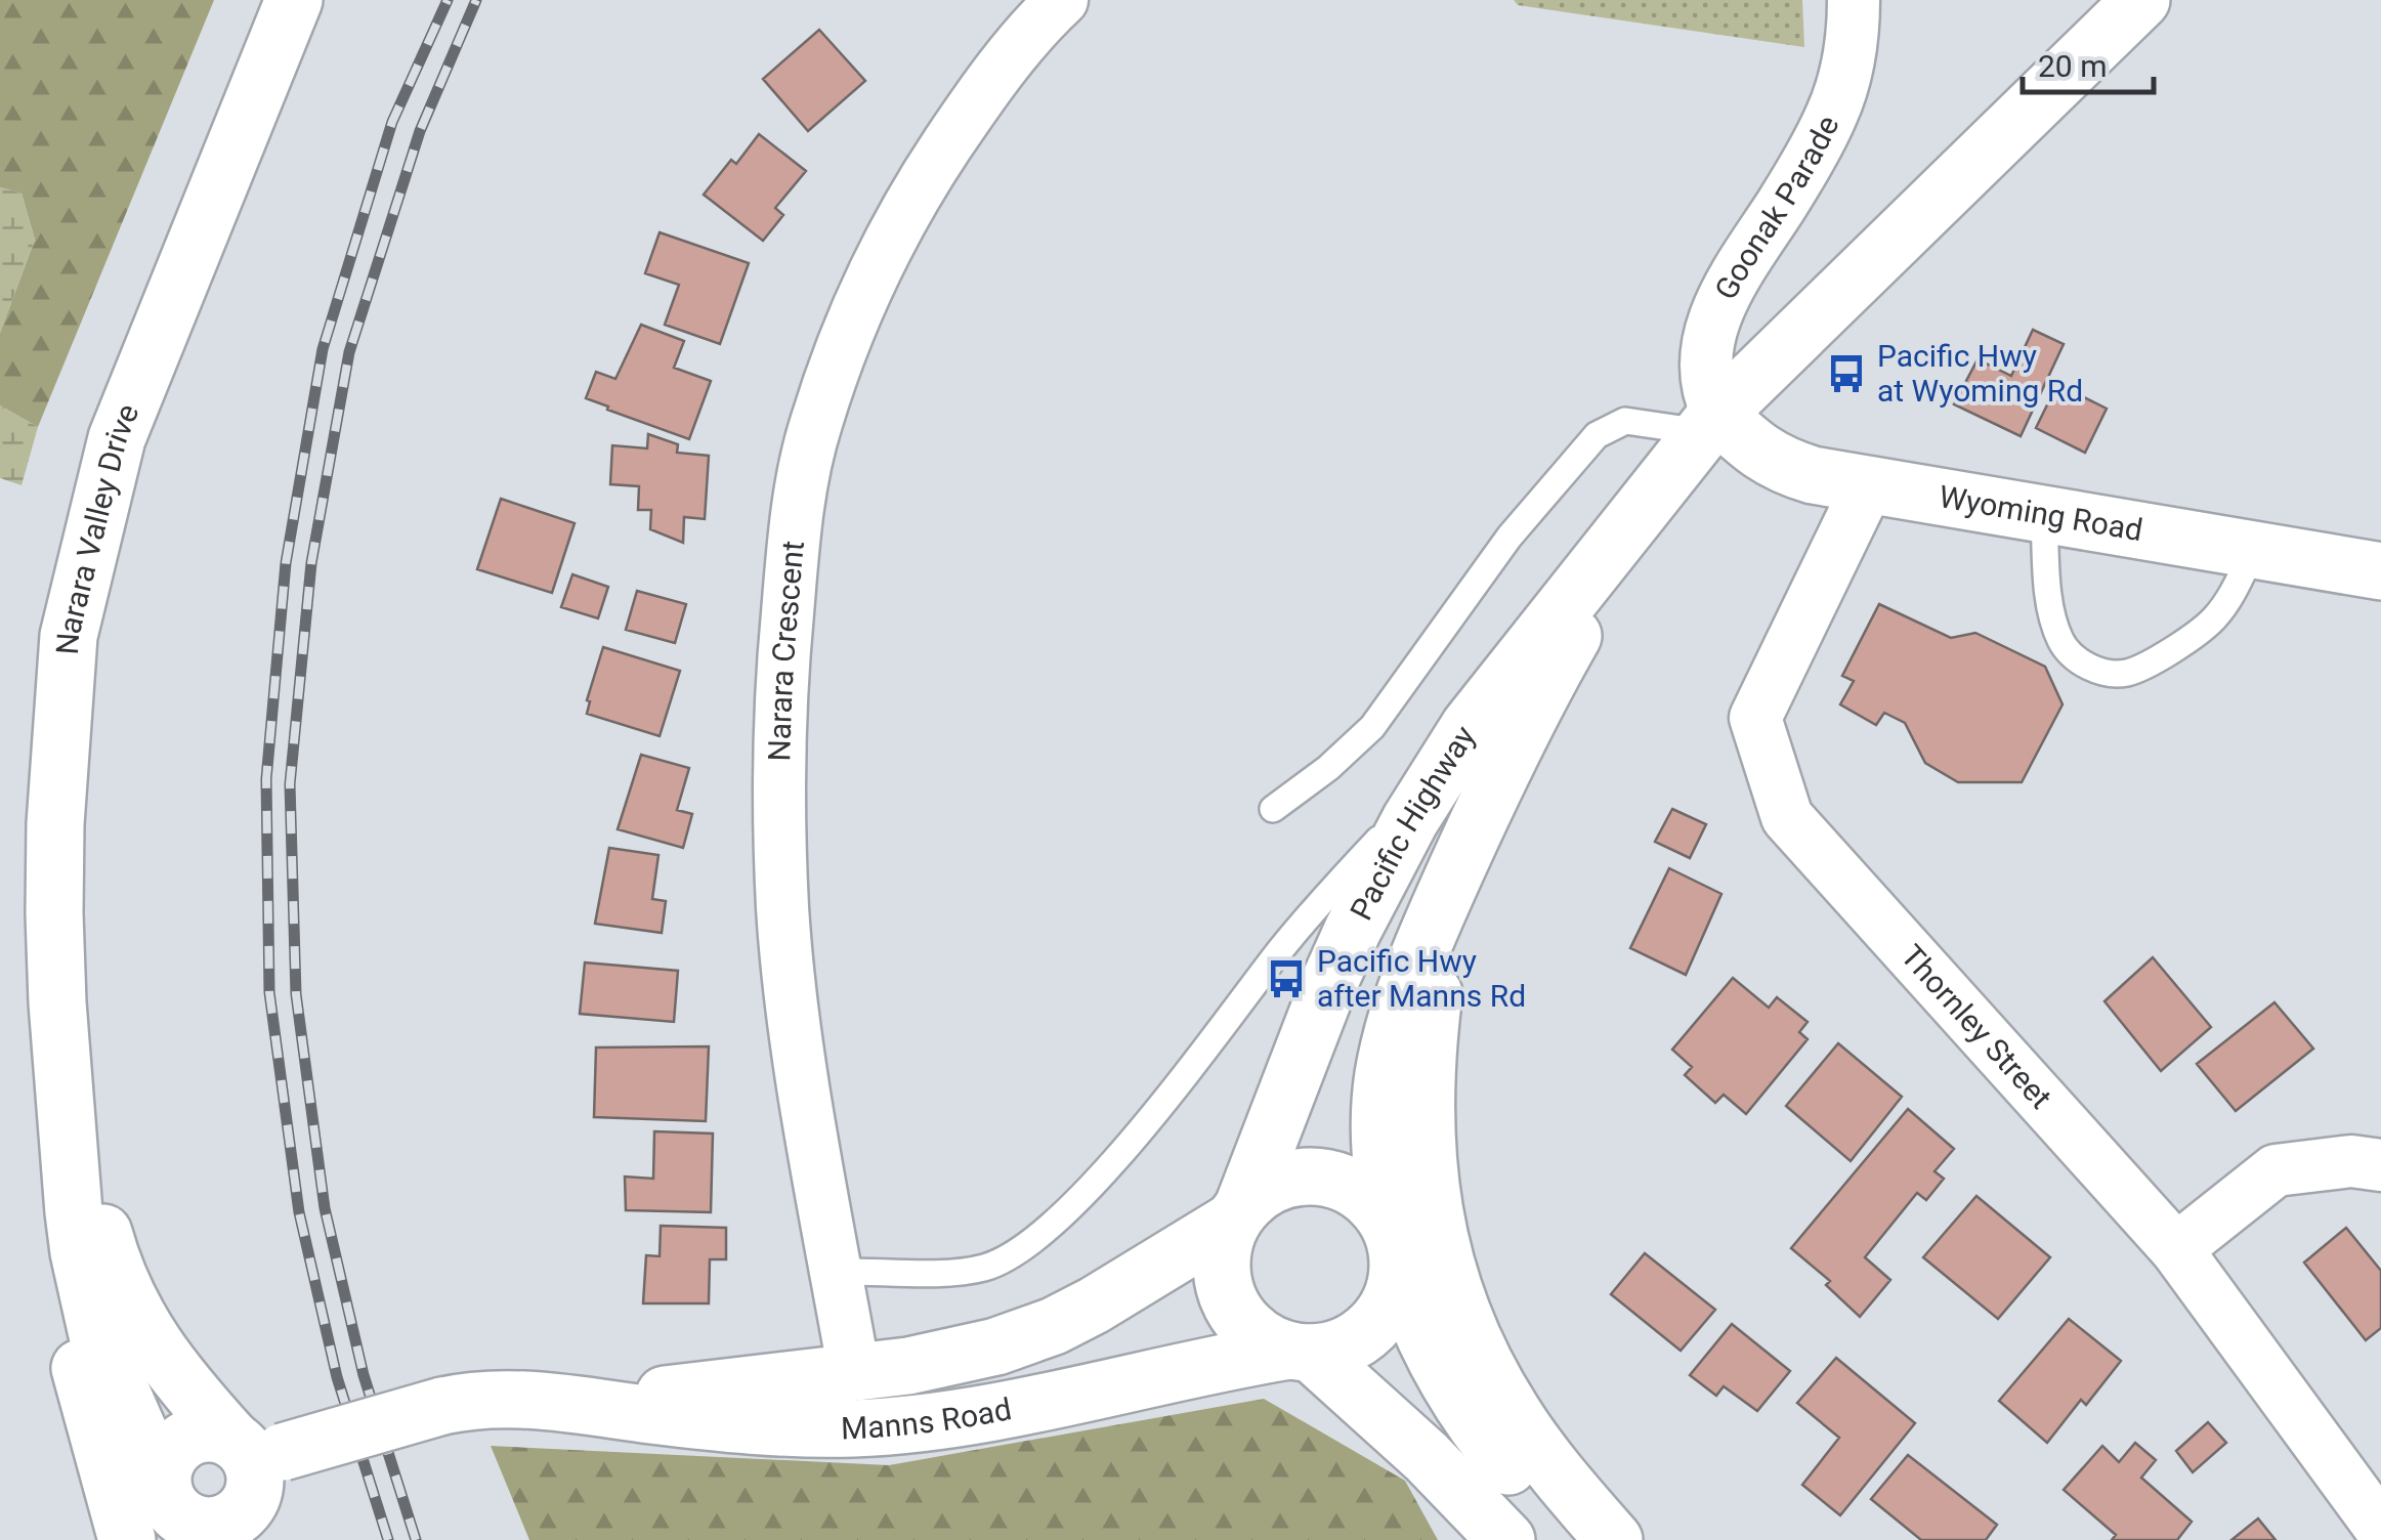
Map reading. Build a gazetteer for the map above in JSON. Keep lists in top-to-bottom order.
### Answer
{
  "streets": {
    "main road": [
      "Wyoming Road",
      "Narara Valley Drive",
      "Pacific Highway",
      "Manns Road"
    ],
    "street": ["Goonak Parade", "Narara Crescent", "Thornley Street"]
  },
  "crossings": [
    ["Goonak Parade", "Wyoming Road"],
    ["Goonak Parade", "Pacific Highway"],
    ["Wyoming Road", "Pacific Highway"],
    ["Wyoming Road", "Thornley Street"],
    ["Narara Valley Drive", "Manns Road"],
    ["Narara Crescent", "Manns Road"],
    ["Pacific Highway", "Manns Road"]
  ],
  "places": {
    "bus stop": ["Pacific Hwy at Wyoming Rd", "Pacific Hwy after Manns Rd"]
  },
  "scale_bar": "20 m"
}
